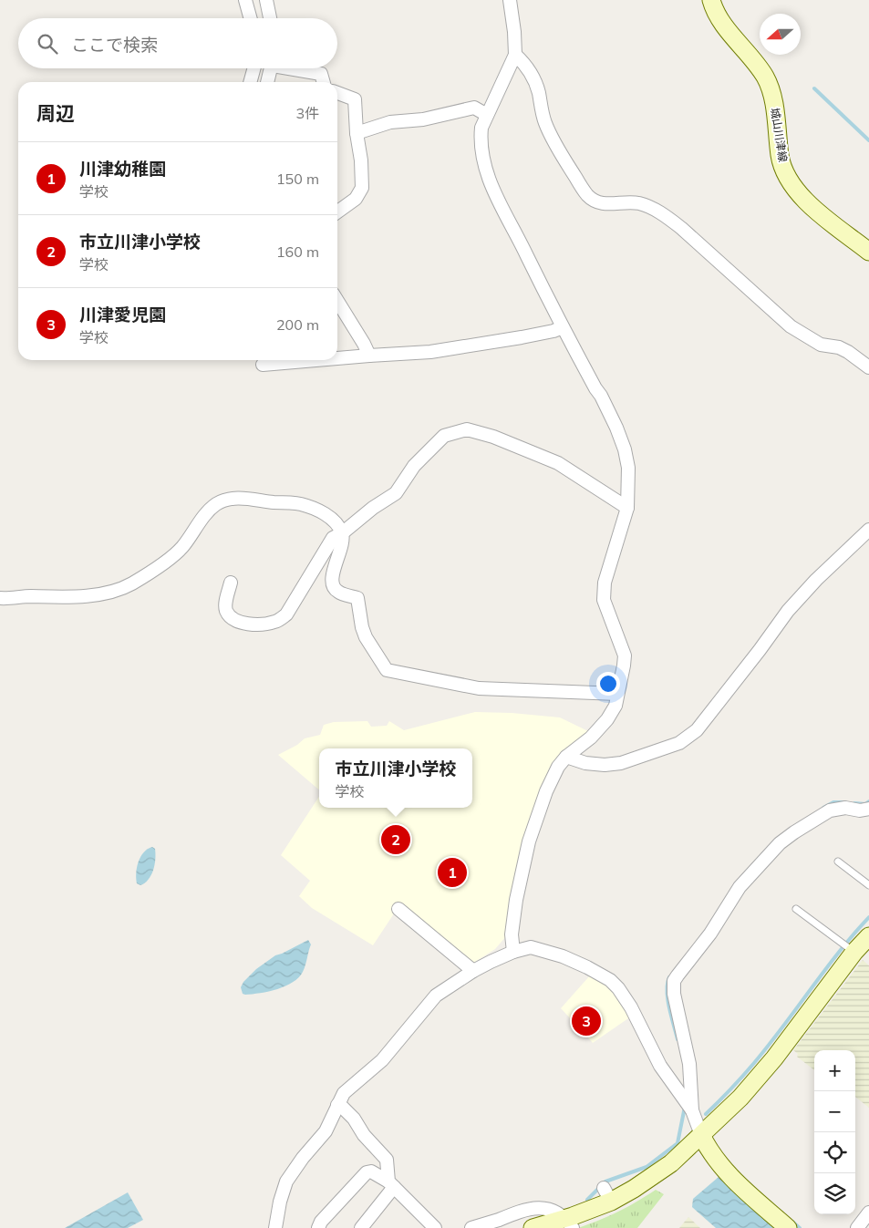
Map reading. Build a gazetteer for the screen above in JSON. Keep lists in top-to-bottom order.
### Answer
{
  "streets": {
    "street": ["城山川津線"]
  },
  "north": "left",
  "page": {
    "search": "ここで検索",
    "heading": ["周辺", "3件"],
    "list": [
      {
        "mark": "1",
        "name": "川津幼稚園",
        "note": "学校",
        "value": "150 m"
      },
      {
        "mark": "2",
        "name": "市立川津小学校",
        "note": "学校",
        "value": "160 m"
      },
      {
        "mark": "3",
        "name": "川津愛児園",
        "note": "学校",
        "value": "200 m"
      }
    ],
    "popup": ["市立川津小学校", "学校"],
    "pins": ["2", "1", "3"],
    "map_buttons": ["+", "−"]
  }
}
